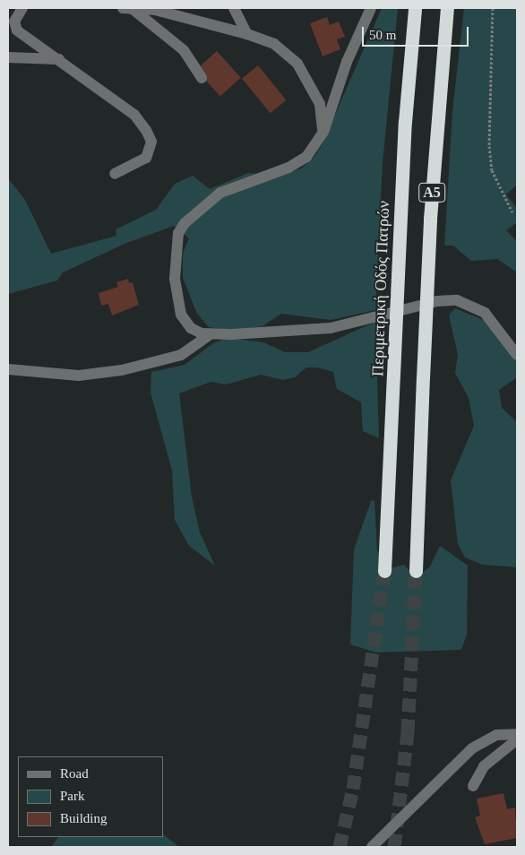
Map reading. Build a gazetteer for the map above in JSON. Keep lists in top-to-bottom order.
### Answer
{
  "streets": {
    "highway": ["Α5", "Περιμετρική Οδός Πατρών"]
  },
  "legend": ["Road", "Park", "Building"],
  "scale_bar": "50 m"
}
